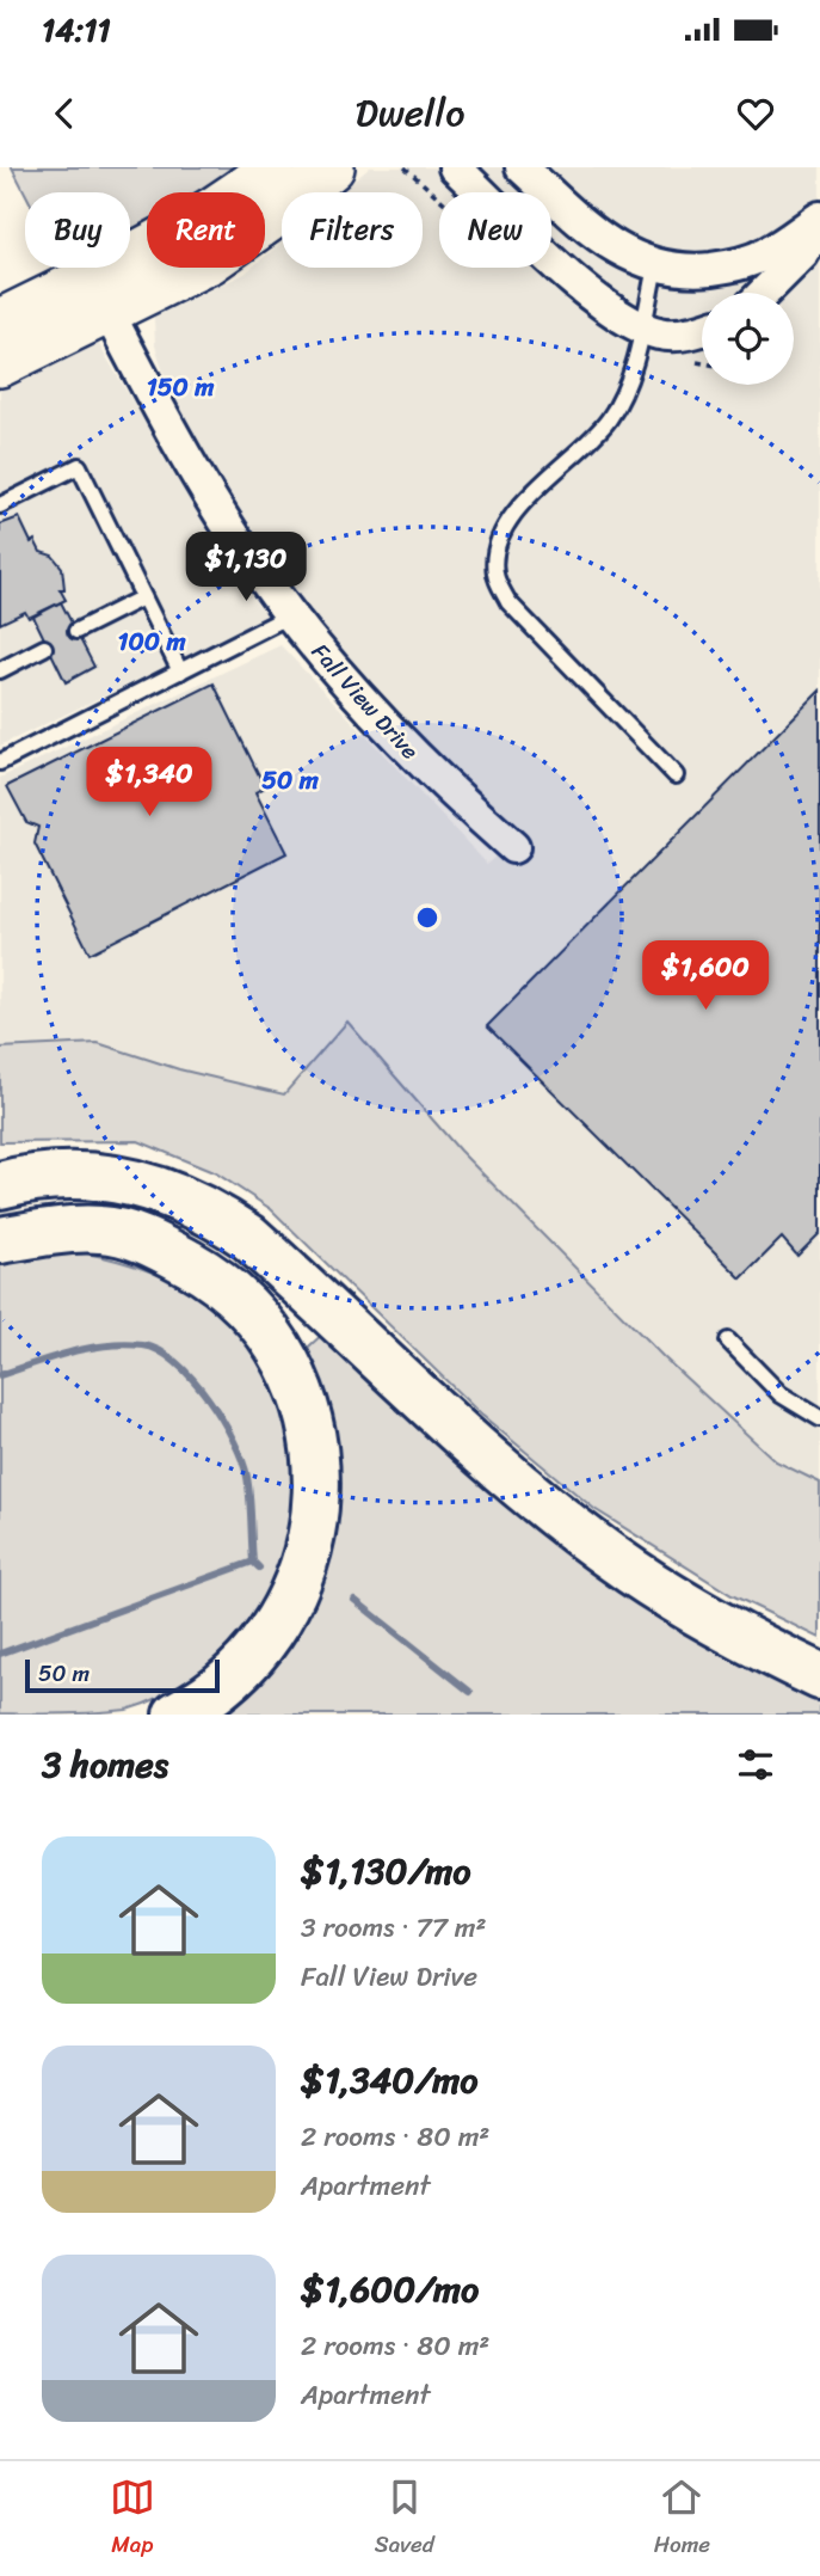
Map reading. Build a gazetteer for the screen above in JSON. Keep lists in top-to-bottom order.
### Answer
{
  "streets": {
    "street": ["Fall View Drive"]
  },
  "scale_bar": "50 m",
  "page": {
    "status": "14:11",
    "header": "Dwello",
    "chip": [
      "Buy",
      "Rent",
      "Filters",
      "New"
    ],
    "price": ["$1,130", "$1,340", "$1,600"],
    "scale": "50 m",
    "heading": "3 homes",
    "list": [
      {
        "name": "$1,130/mo",
        "note": "3 rooms · 77 m² · Fall View Drive"
      },
      {
        "name": "$1,340/mo",
        "note": "2 rooms · 80 m² · Apartment"
      },
      {
        "name": "$1,600/mo",
        "note": "2 rooms · 80 m² · Apartment"
      }
    ],
    "tabs": ["Map", "Saved", "Home"]
  },
  "rings": ["150 m", "100 m", "50 m"]
}
